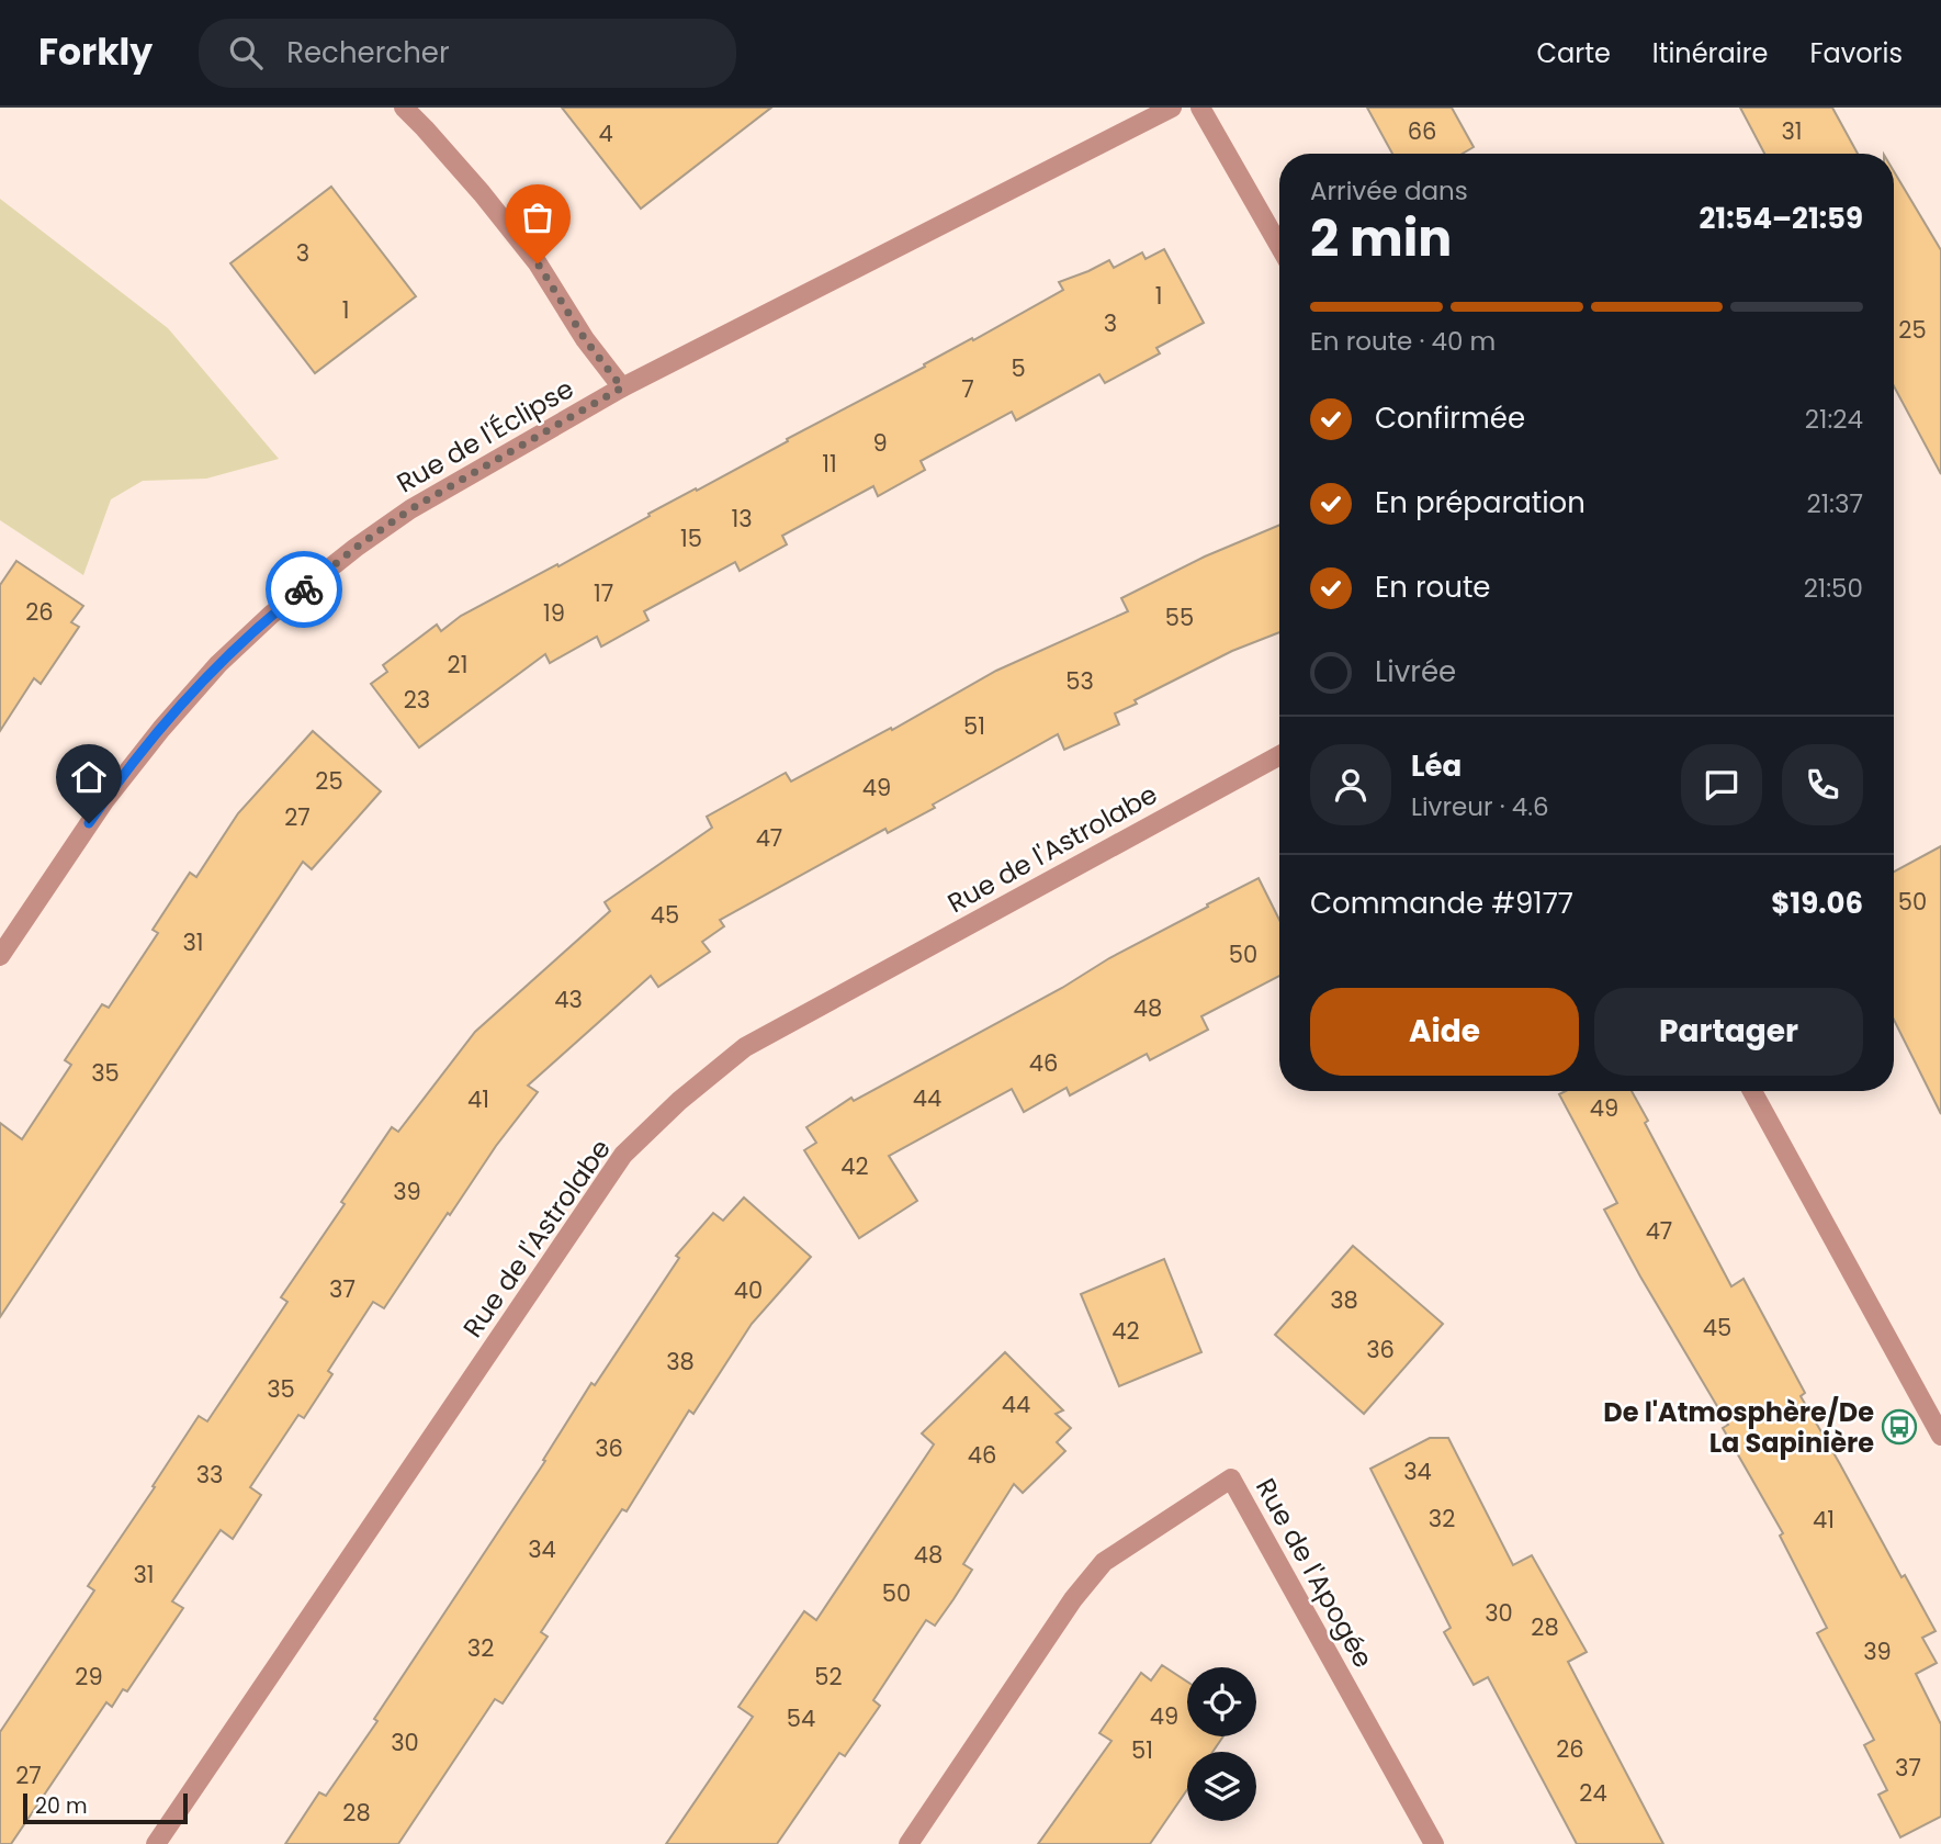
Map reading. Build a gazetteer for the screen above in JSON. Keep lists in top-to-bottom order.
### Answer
{
  "streets": {
    "street": ["Rue de l'Éclipse", "Rue de l'Astrolabe", "Rue de l'Apogée"]
  },
  "places": {
    "bus stop": ["De l'Atmosphère/De La Sapinière"]
  },
  "house_numbers": [
    "66",
    "31",
    "4",
    "3",
    "1",
    "1",
    "3",
    "25",
    "5",
    "7",
    "9",
    "11",
    "13",
    "15",
    "17",
    "26",
    "19",
    "55",
    "21",
    "53",
    "23",
    "51",
    "25",
    "49",
    "27",
    "47",
    "50",
    "45",
    "31",
    "50",
    "43",
    "48",
    "46",
    "35",
    "44",
    "41",
    "49",
    "42",
    "39",
    "47",
    "37",
    "40",
    "38",
    "45",
    "42",
    "36",
    "38",
    "35",
    "44",
    "36",
    "46",
    "34",
    "33",
    "32",
    "41",
    "34",
    "48",
    "31",
    "50",
    "30",
    "28",
    "32",
    "39",
    "29",
    "52",
    "49",
    "54",
    "30",
    "26",
    "51",
    "37",
    "27",
    "24",
    "28"
  ],
  "scale_bar": "20 m",
  "page": {
    "header": "Forkly",
    "search": "Rechercher",
    "nav": ["Carte", "Itinéraire", "Favoris"],
    "heading": ["2 min", "Arrivée dans", "21:54–21:59"],
    "panel": [
      "Léa",
      "Livreur · 4.6",
      "Commande #9177",
      "$19.06"
    ],
    "bar": "En route · 40 m",
    "list": [
      ["Confirmée", "21:24"],
      ["En préparation", "21:37"],
      ["En route", "21:50"],
      "Livrée"
    ],
    "buttons": ["Aide", "Partager"],
    "scale": "20 m"
  }
}
